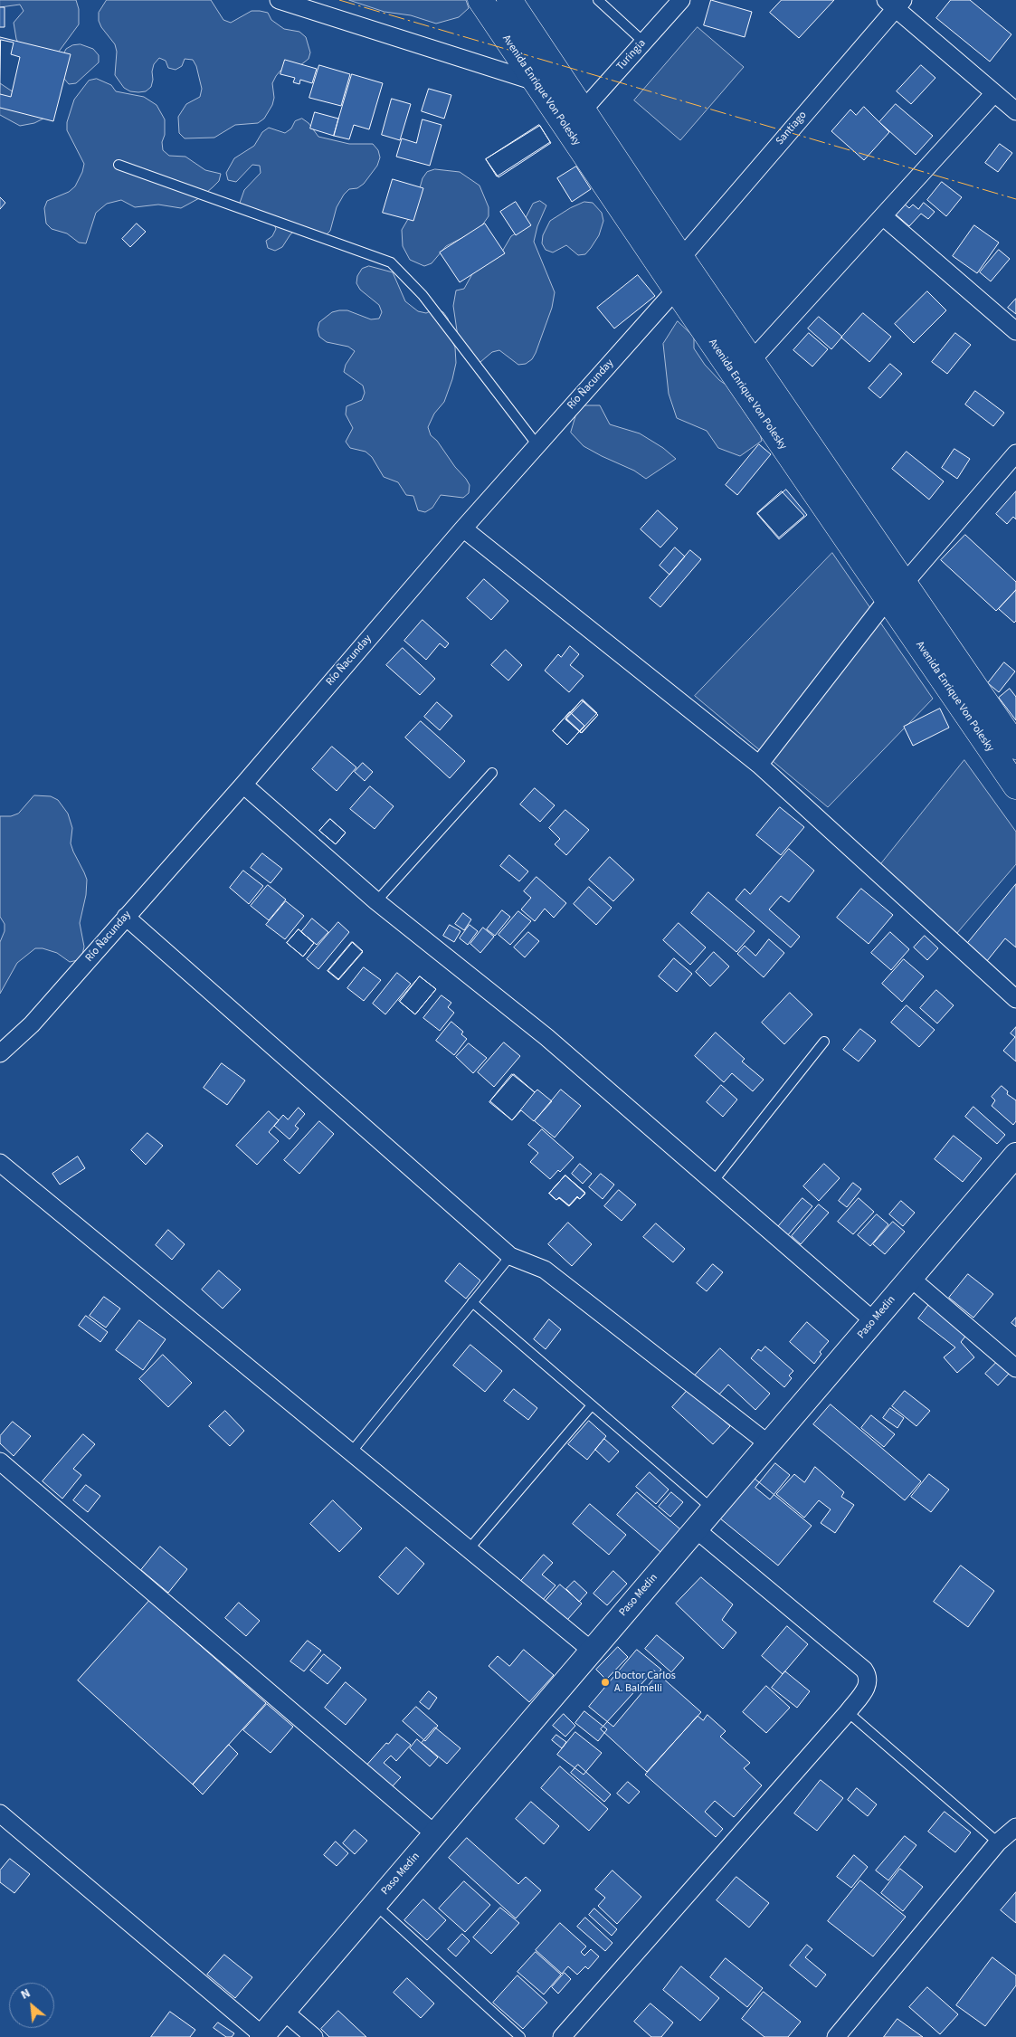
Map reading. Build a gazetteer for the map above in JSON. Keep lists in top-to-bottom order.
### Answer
{
  "streets": {
    "main road": ["Avenida Enrique Von Polesky"],
    "street": [
      "Turingia",
      "Santiago",
      "Río Ñacunday",
      "Paso Medin"
    ]
  },
  "crossings": [
    ["Turingia", "Avenida Enrique Von Polesky"],
    ["Avenida Enrique Von Polesky", "Santiago"],
    ["Avenida Enrique Von Polesky", "Río Ñacunday"]
  ],
  "places": ["Doctor Carlos A. Balmelli"],
  "north": "top left"
}
